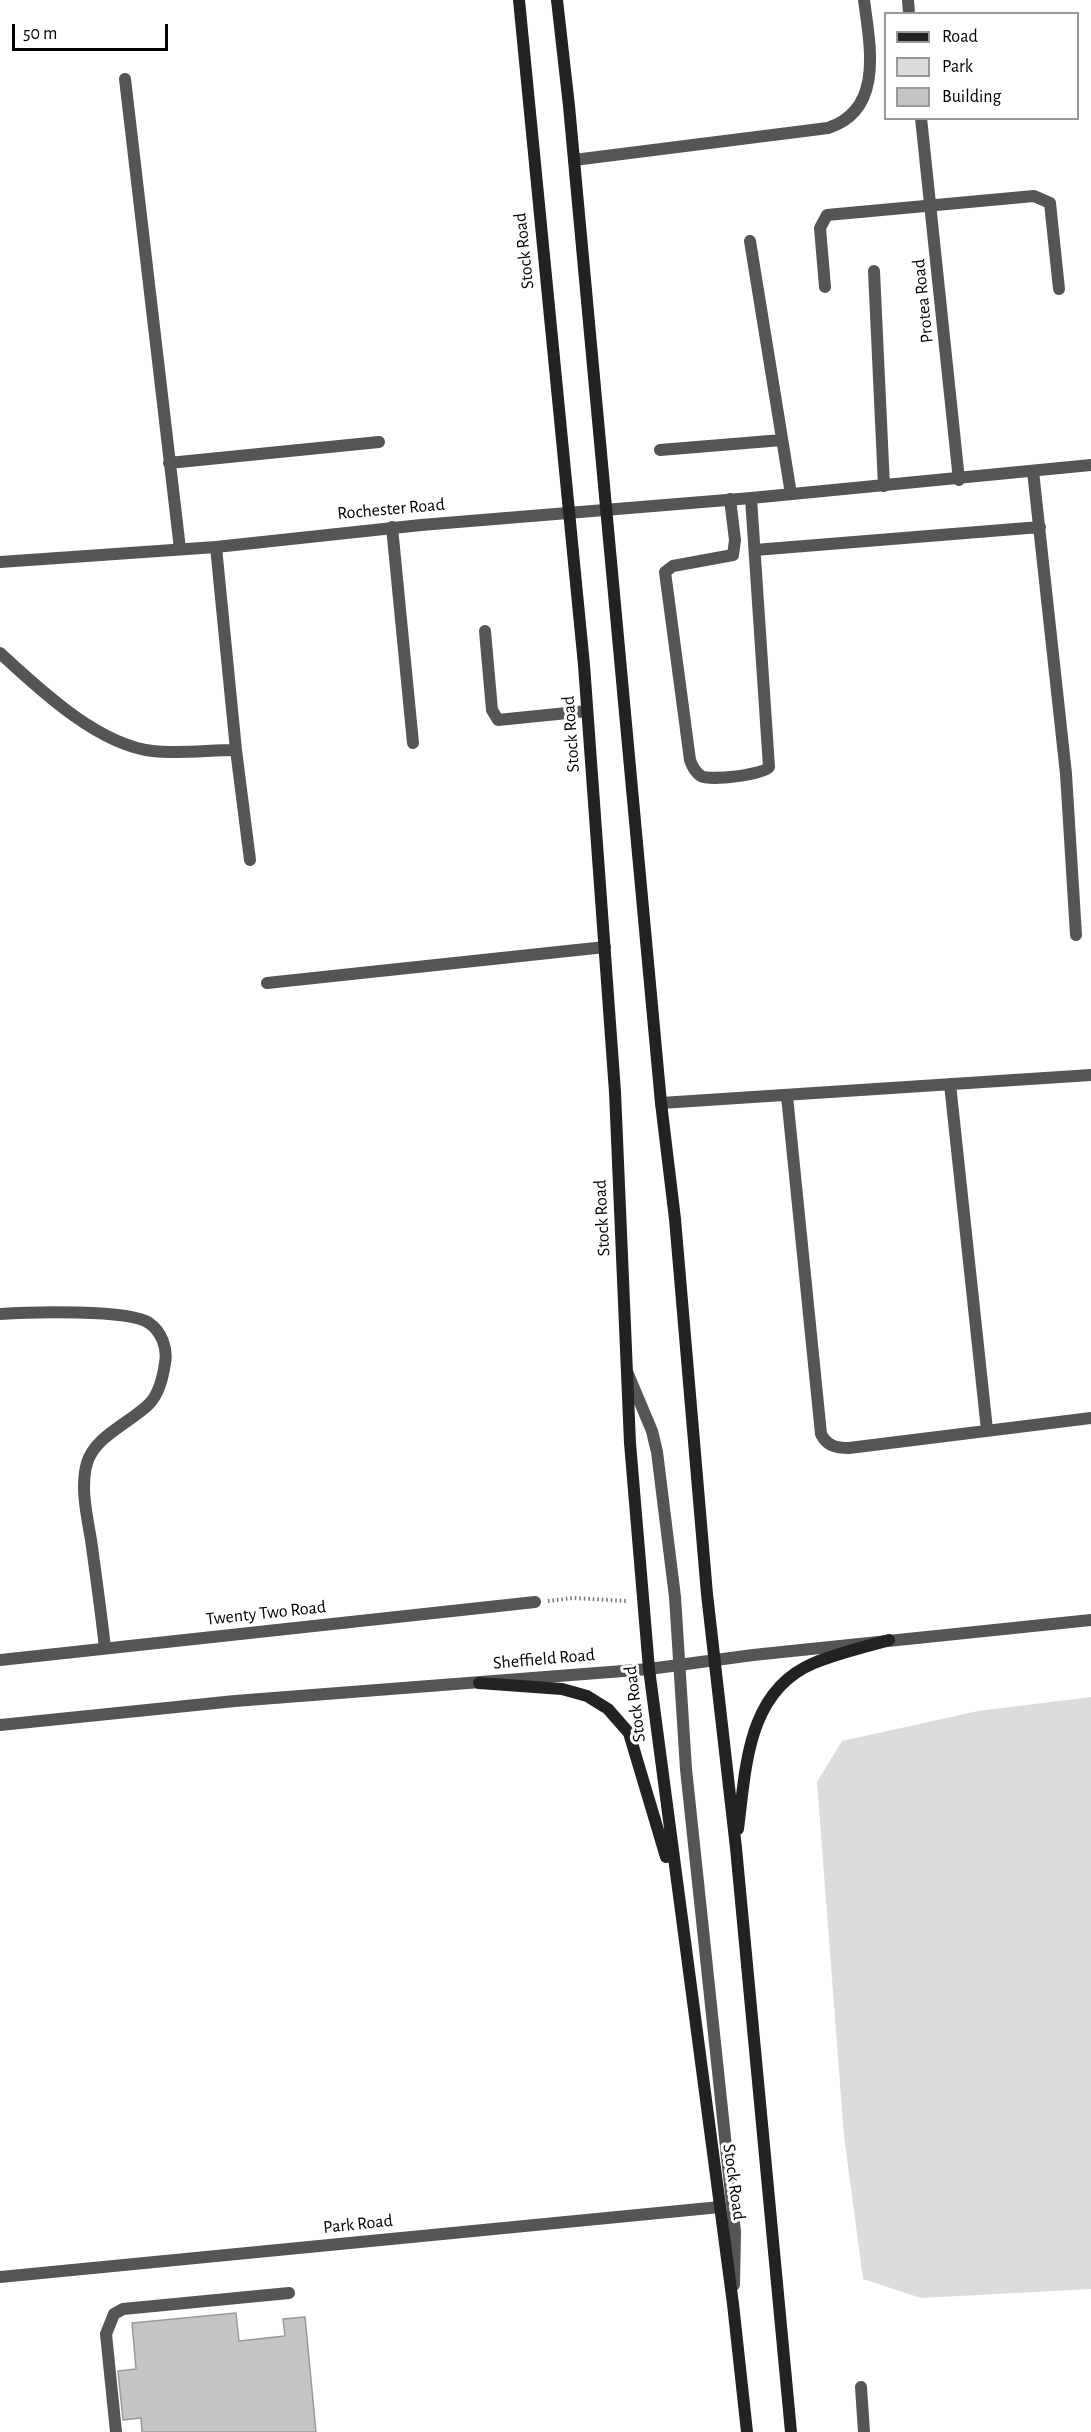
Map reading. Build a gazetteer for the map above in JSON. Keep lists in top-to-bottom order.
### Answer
{
  "streets": {
    "main road": ["Stock Road"],
    "street": [
      "Protea Road",
      "Rochester Road",
      "Twenty Two Road",
      "Sheffield Road",
      "Park Road"
    ]
  },
  "crossings": [
    ["Stock Road", "Rochester Road"],
    ["Stock Road", "Sheffield Road"],
    ["Stock Road", "Park Road"]
  ],
  "legend": ["Road", "Park", "Building"],
  "scale_bar": "50 m"
}
